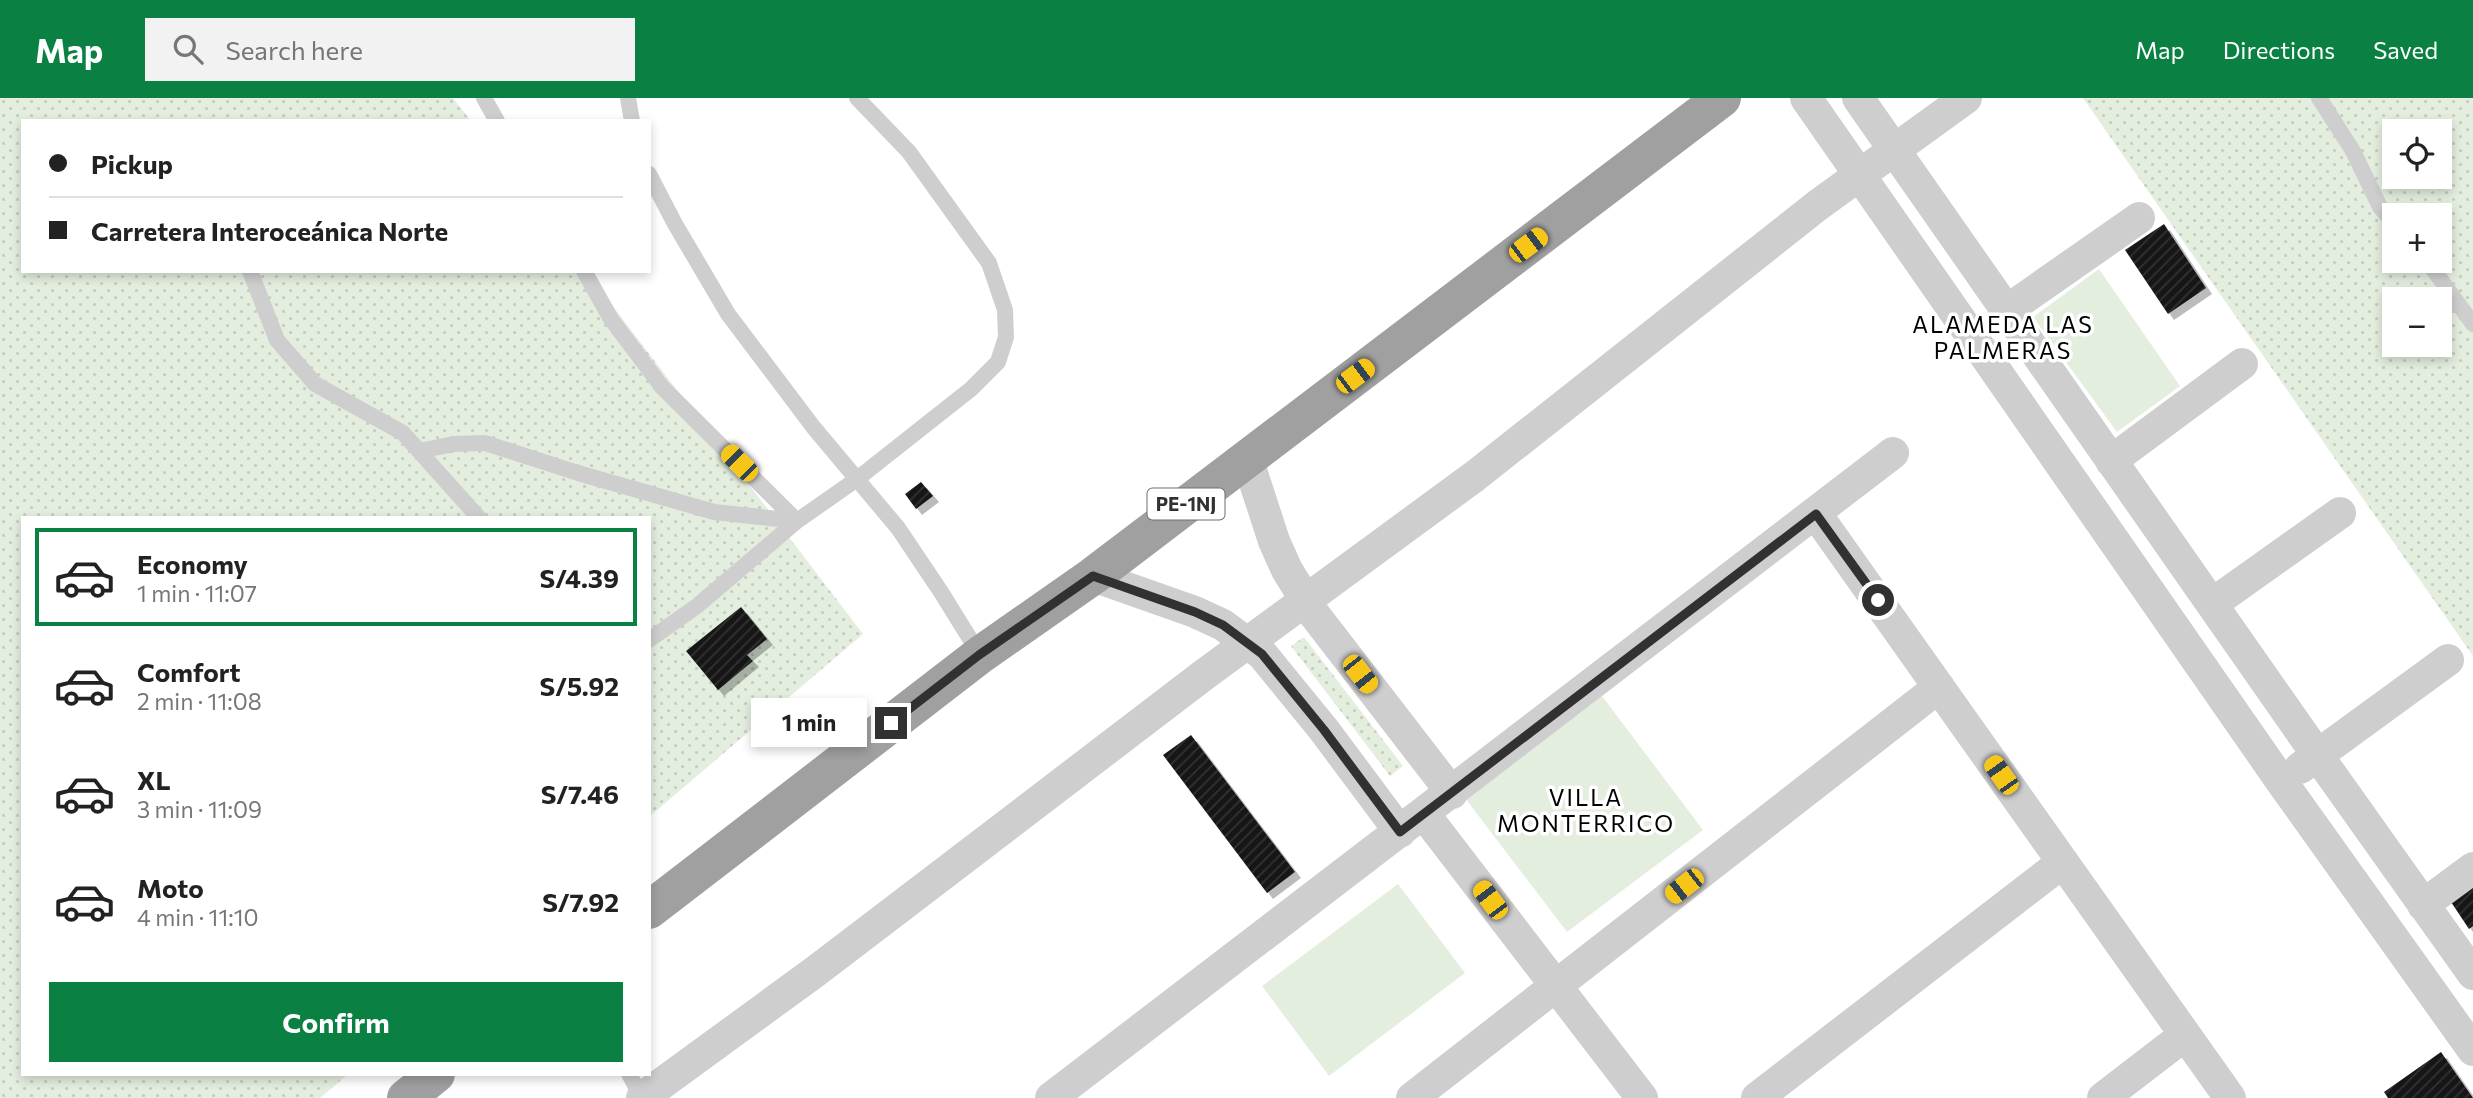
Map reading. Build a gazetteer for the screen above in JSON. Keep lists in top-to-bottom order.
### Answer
{
  "streets": {
    "highway": ["PE-1NJ"]
  },
  "districts": ["ALAMEDA LAS PALMERAS", "VILLA MONTERRICO"],
  "page": {
    "header": "Map",
    "search": "Search here",
    "nav": ["Map", "Directions", "Saved"],
    "map_buttons": ["+", "−"],
    "banner": ["Pickup", "Carretera Interoceánica Norte"],
    "list": [
      {
        "name": "Economy",
        "note": "1 min · 11:07",
        "value": "S/4.39"
      },
      {
        "name": "Comfort",
        "note": "2 min · 11:08",
        "value": "S/5.92"
      },
      {
        "name": "XL",
        "note": "3 min · 11:09",
        "value": "S/7.46"
      },
      {
        "name": "Moto",
        "note": "4 min · 11:10",
        "value": "S/7.92"
      }
    ],
    "bubble": "1 min",
    "buttons": "Confirm"
  }
}
